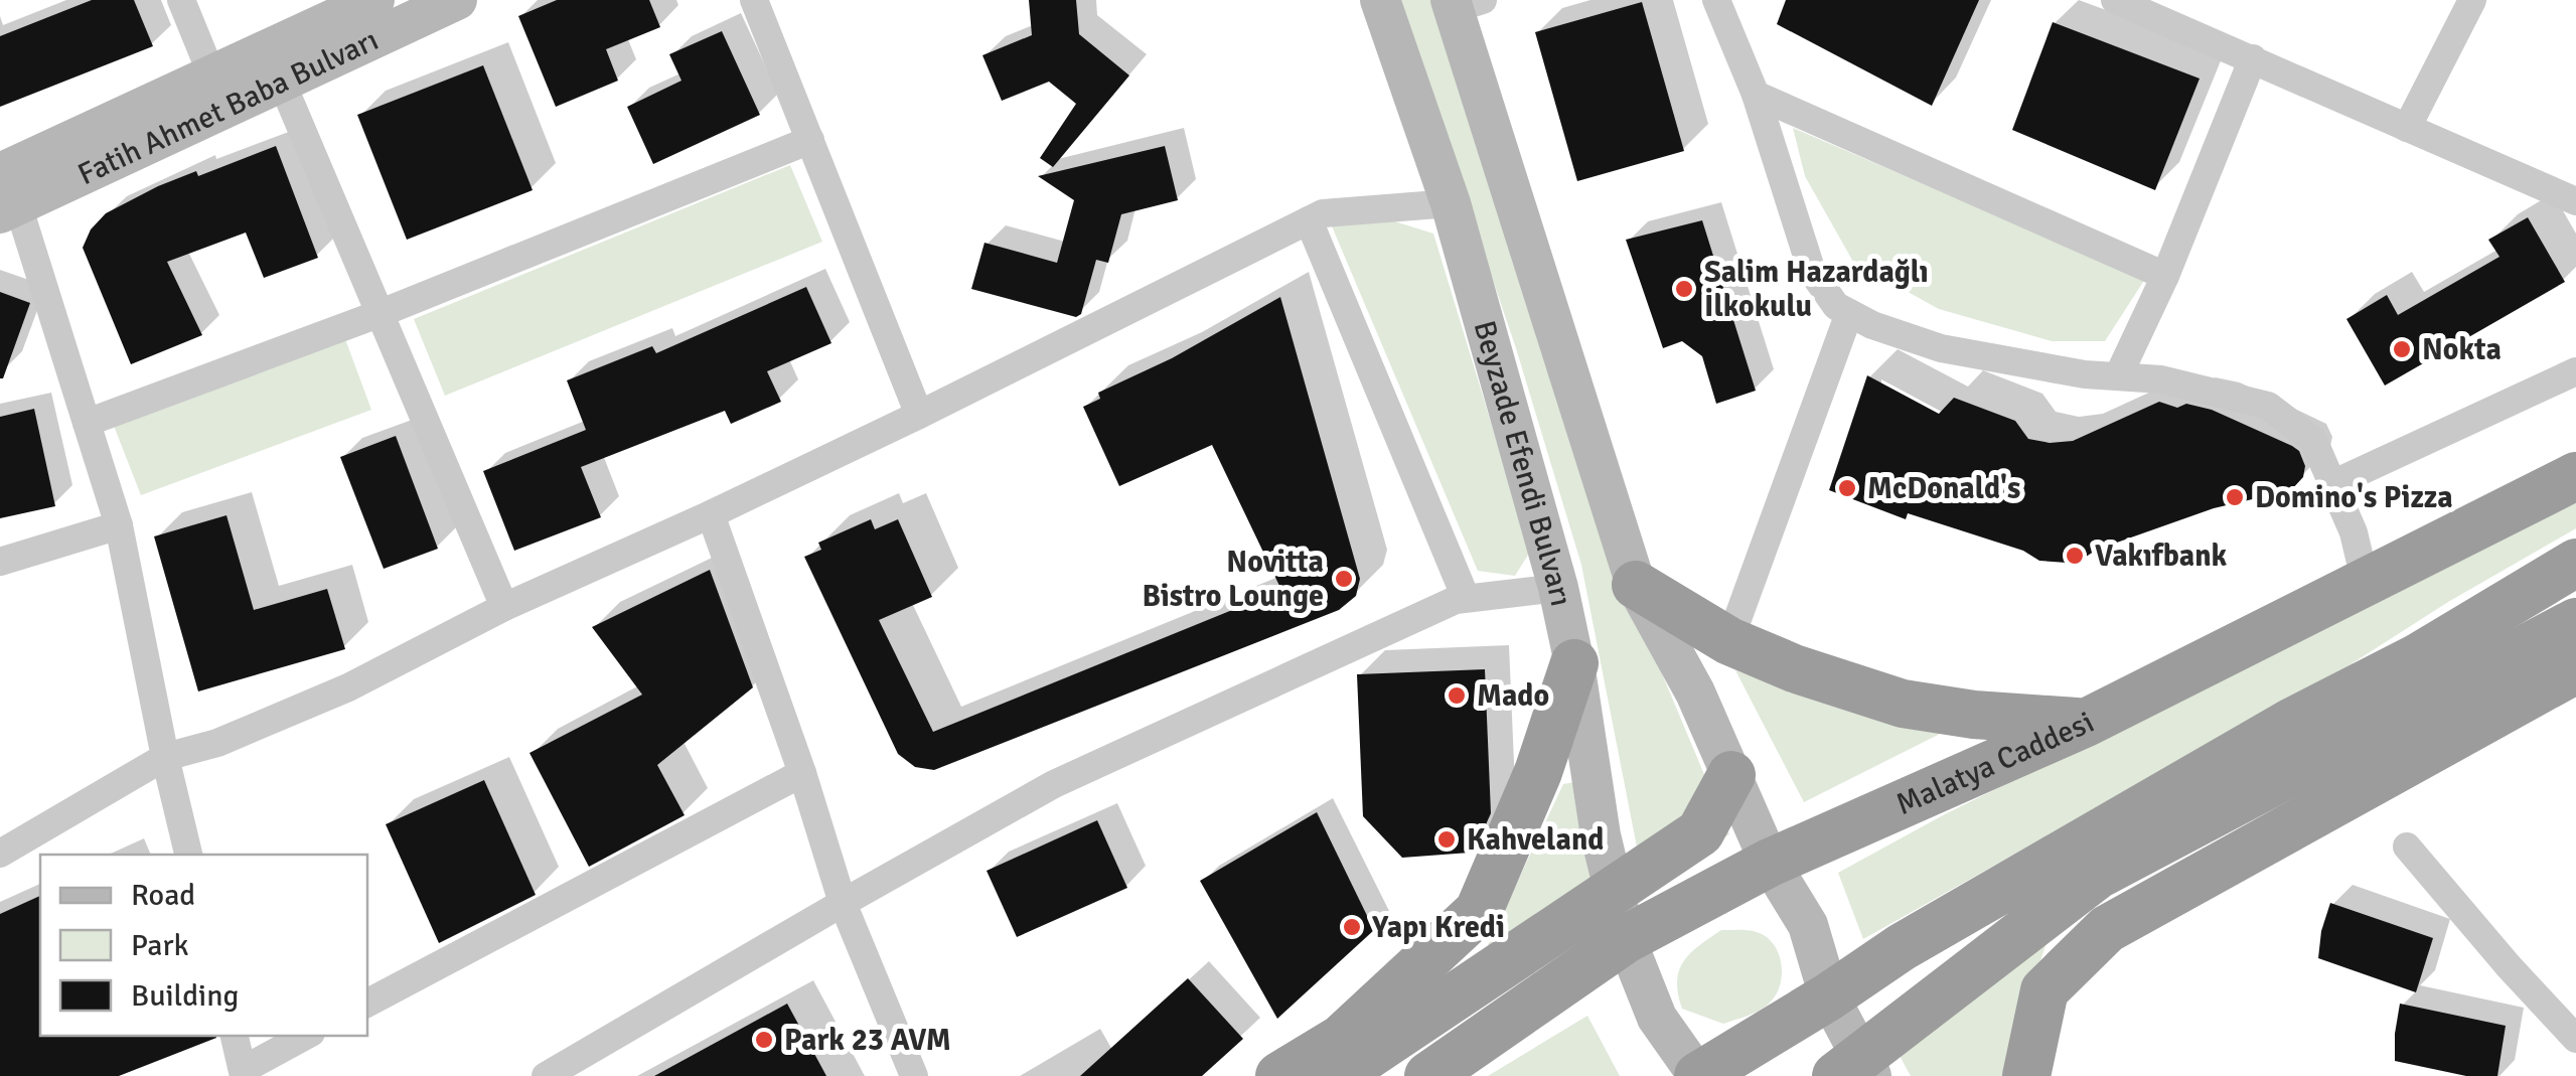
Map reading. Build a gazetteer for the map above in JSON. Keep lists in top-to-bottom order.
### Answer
{
  "streets": {
    "highway": ["Malatya Caddesi"],
    "main road": ["Fatih Ahmet Baba Bulvarı", "Beyzade Efendi Bulvarı"]
  },
  "crossings": [
    ["Beyzade Efendi Bulvarı", "Malatya Caddesi"]
  ],
  "places": [
    "Salim Hazardağlı İlkokulu",
    "Nokta",
    "McDonald's",
    "Domino's Pizza",
    "Vakıfbank",
    "Novitta Bistro Lounge",
    "Mado",
    "Kahveland",
    "Yapı Kredi",
    "Park 23 AVM"
  ],
  "legend": ["Road", "Park", "Building"]
}
